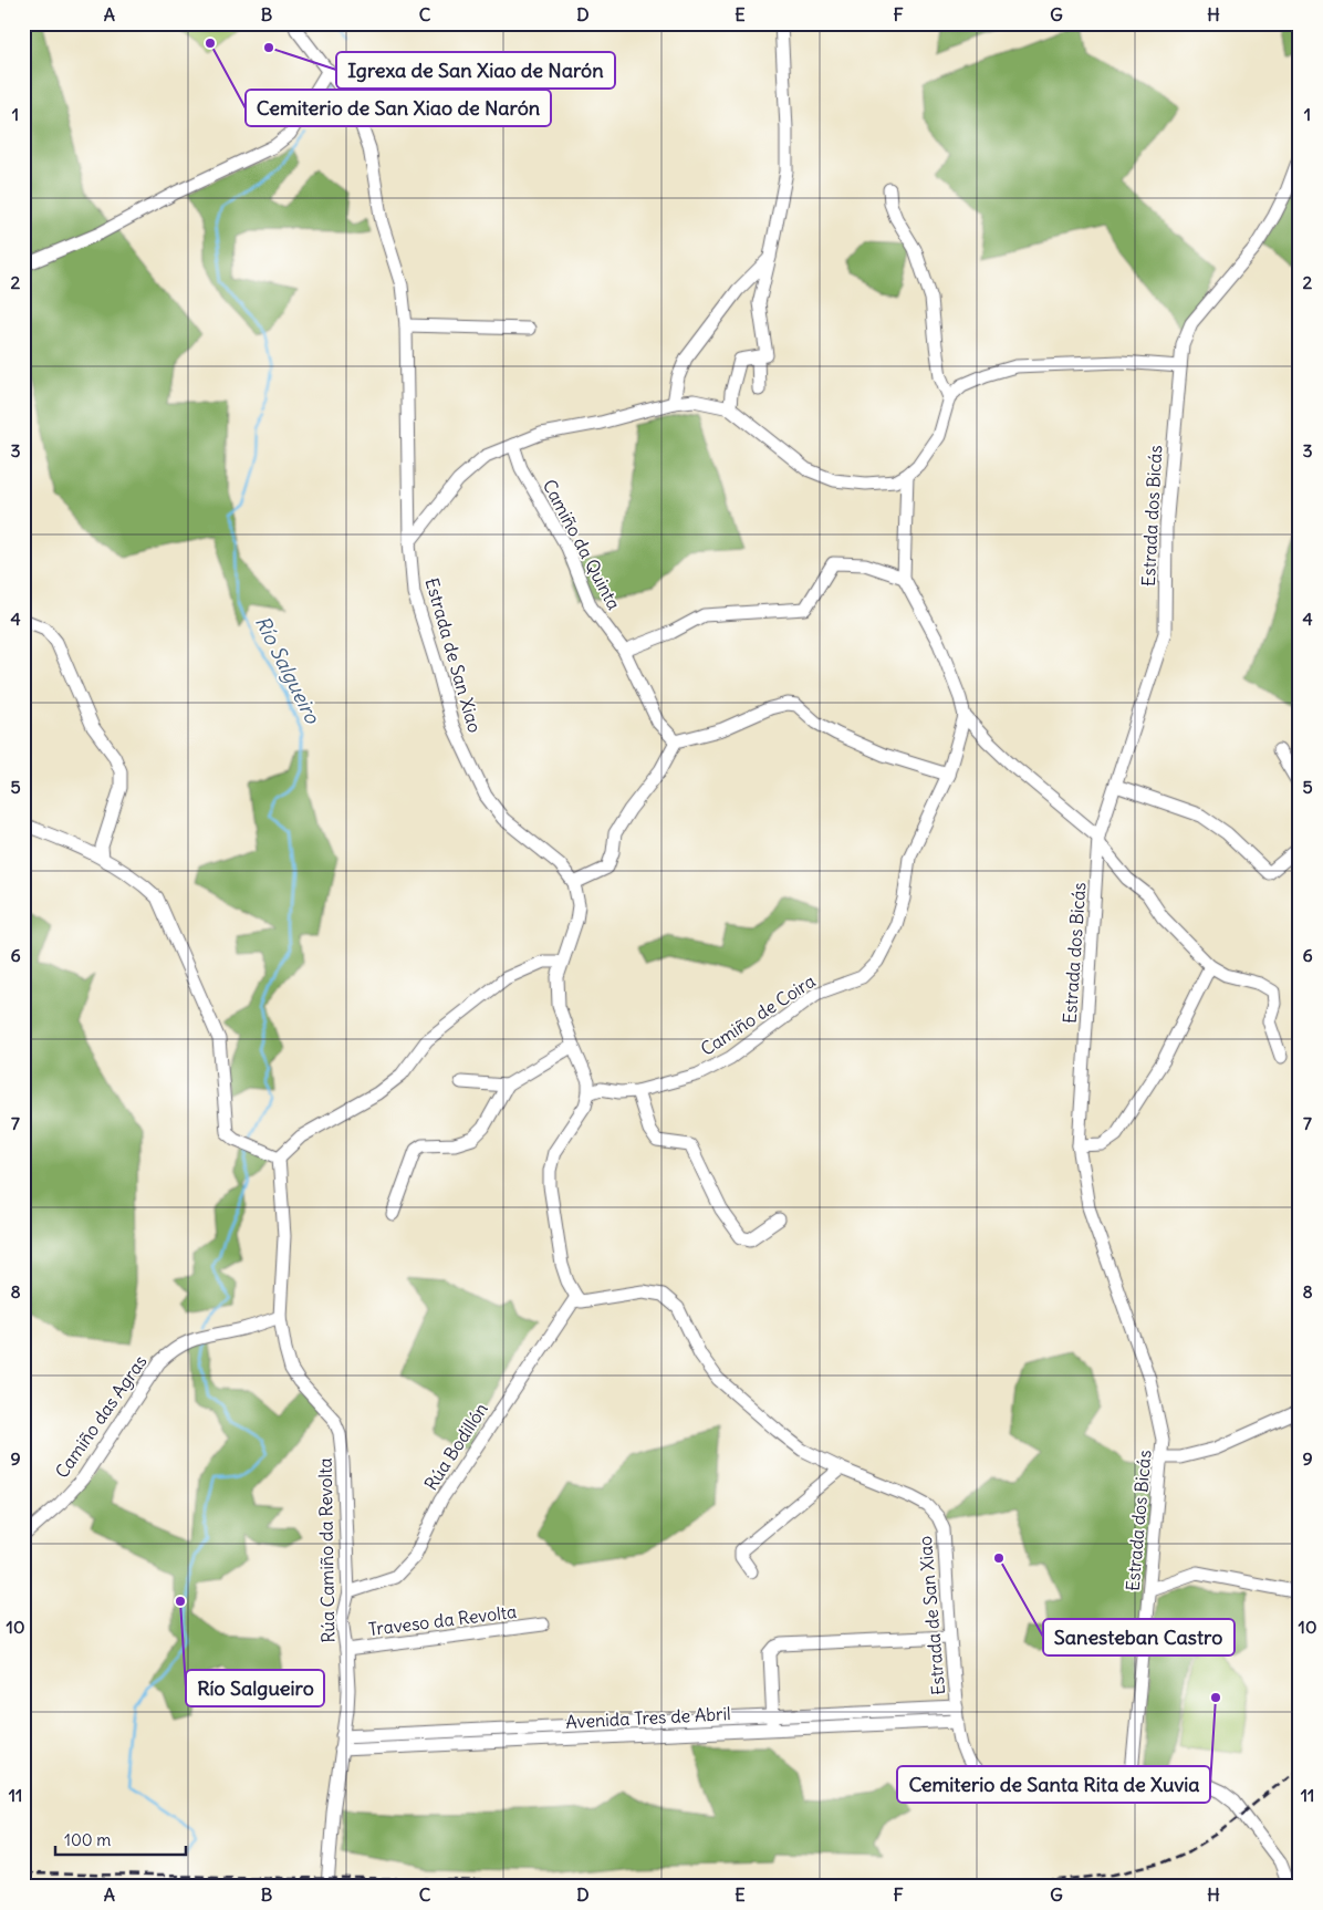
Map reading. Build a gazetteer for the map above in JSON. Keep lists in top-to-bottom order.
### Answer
{
  "streets": {
    "street": [
      "Estrada dos Bicás",
      "Camiño da Quinta",
      "Estrada de San Xiao",
      "Camiño de Coira",
      "Camiño das Agras",
      "Rúa Bodillón",
      "Rúa Camiño da Revolta",
      "Traveso da Revolta",
      "Avenida Tres de Abril"
    ]
  },
  "crossings": [
    ["Estrada dos Bicás", "Estrada de San Xiao"],
    ["Estrada de San Xiao", "Rúa Bodillón"],
    ["Estrada de San Xiao", "Avenida Tres de Abril"],
    ["Camiño das Agras", "Rúa Camiño da Revolta"],
    ["Rúa Bodillón", "Rúa Camiño da Revolta"],
    ["Rúa Camiño da Revolta", "Traveso da Revolta"],
    ["Rúa Camiño da Revolta", "Avenida Tres de Abril"]
  ],
  "water": ["Río Salgueiro"],
  "places": [
    "Cemiterio de San Xiao de Narón",
    "Igrexa de San Xiao de Narón",
    "Sanesteban Castro",
    "Río Salgueiro",
    "Cemiterio de Santa Rita de Xuvia"
  ],
  "scale_bar": "100 m",
  "grid": {
    "columns": [
      "A",
      "B",
      "C",
      "D",
      "E",
      "F",
      "G",
      "H"
    ],
    "rows": [
      "1",
      "2",
      "3",
      "4",
      "5",
      "6",
      "7",
      "8",
      "9",
      "10",
      "11"
    ]
  }
}
